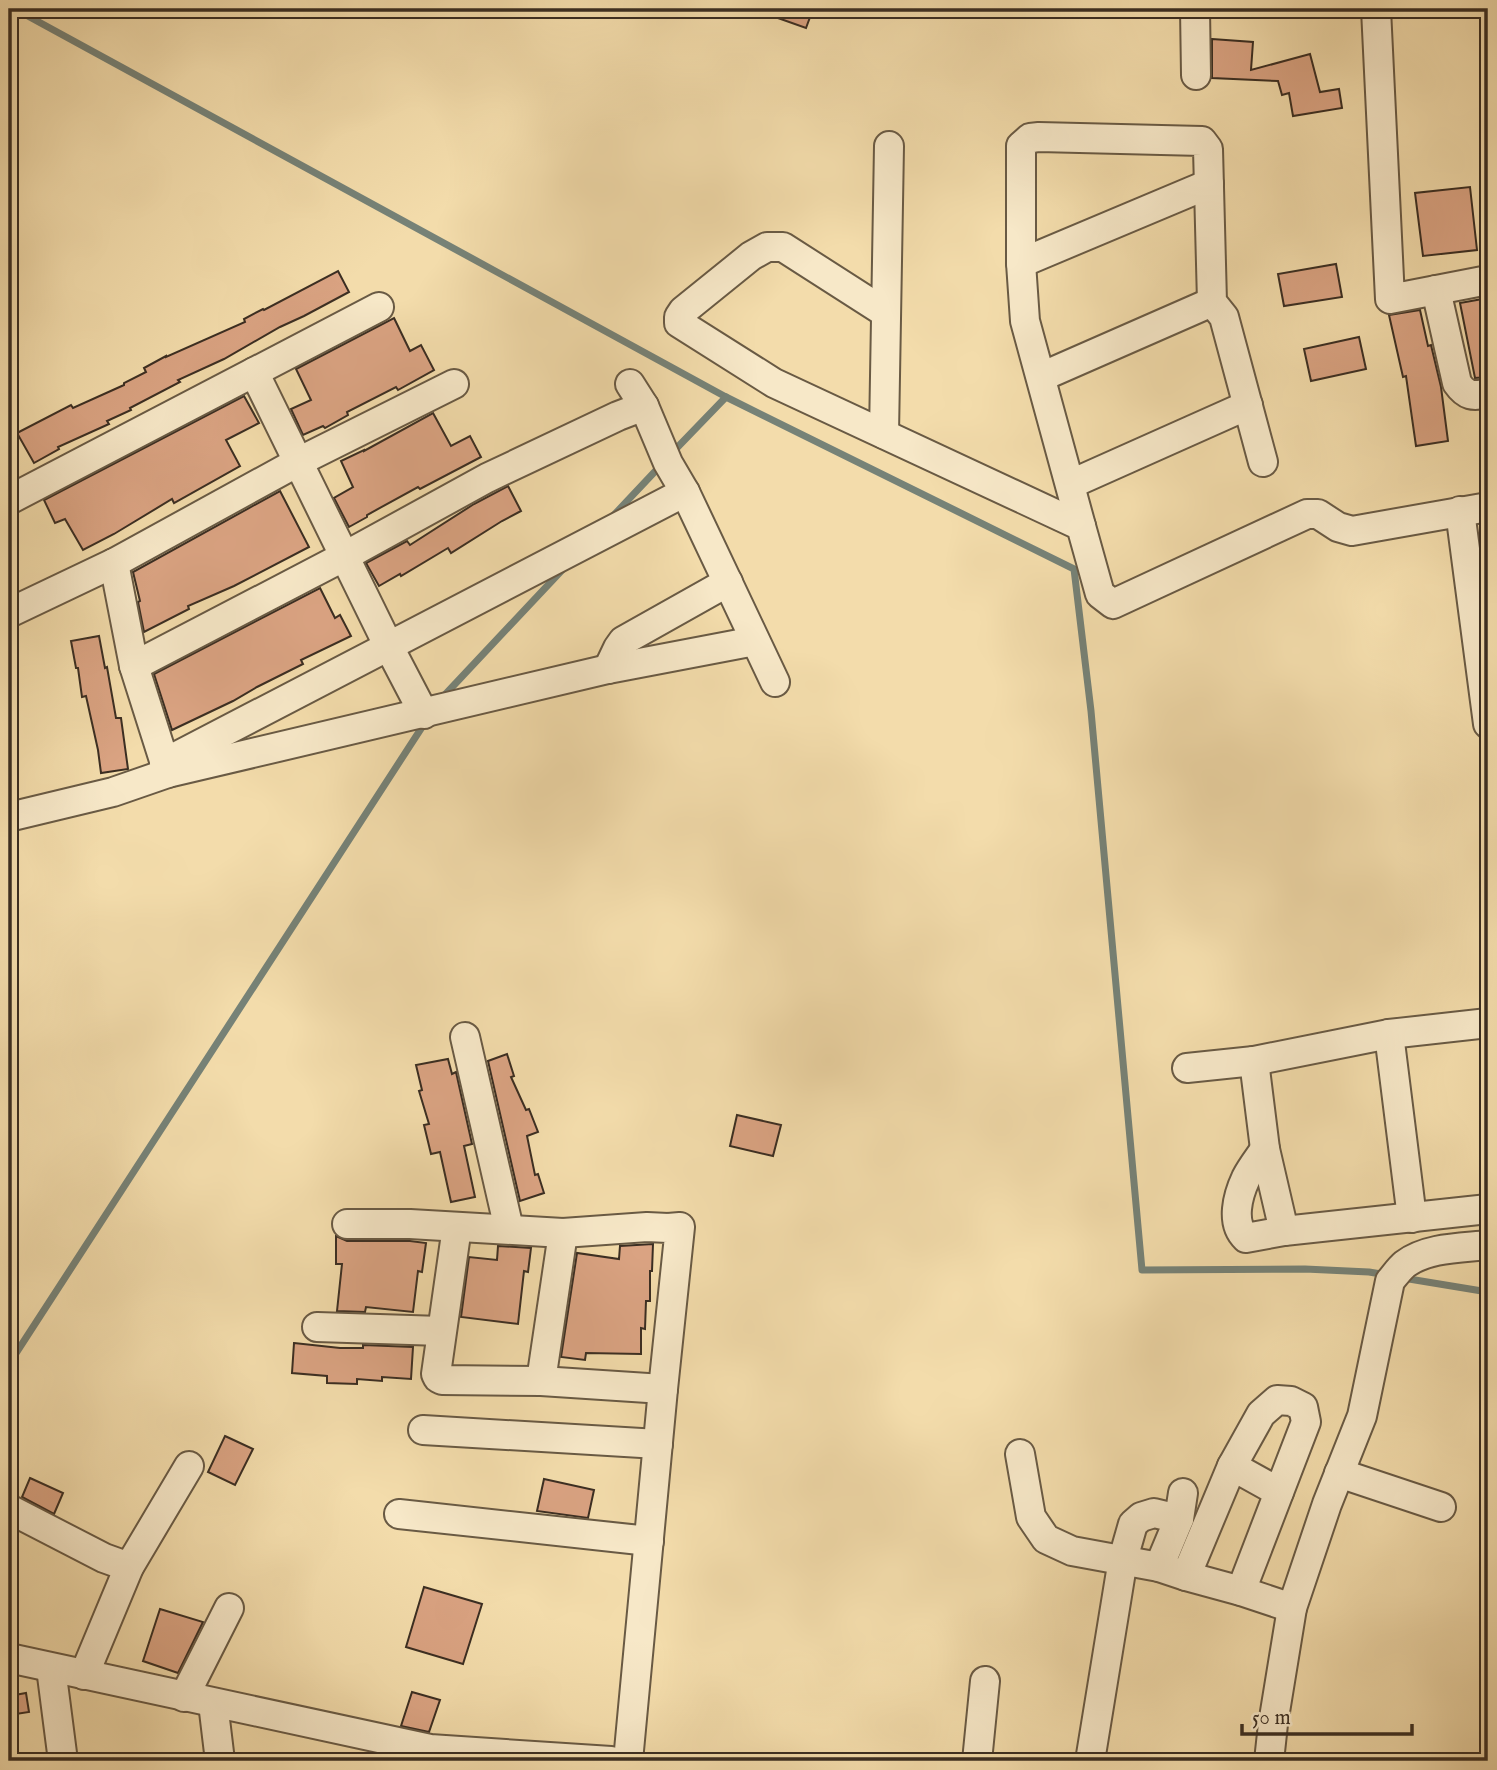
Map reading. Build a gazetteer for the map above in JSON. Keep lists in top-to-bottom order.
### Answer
{
  "scale_bar": "50 m"
}
